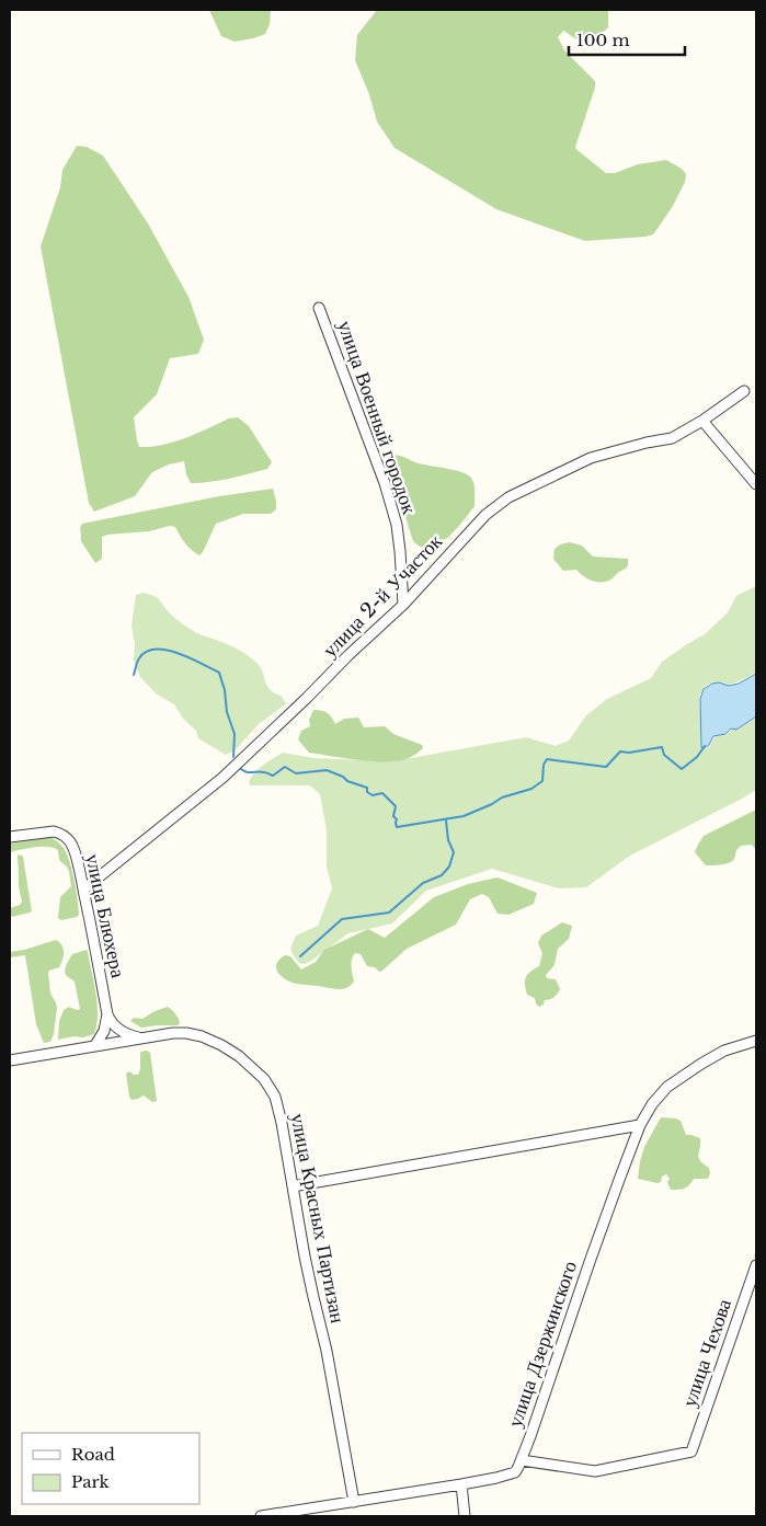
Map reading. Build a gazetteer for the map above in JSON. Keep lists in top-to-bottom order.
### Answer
{
  "streets": {
    "street": [
      "улица Военный городок",
      "улица 2-й Участок",
      "улица Блюхера",
      "улица Красных Партизан",
      "улица Дзержинского",
      "улица Чехова"
    ]
  },
  "crossings": [
    ["улица Военный городок", "улица 2-й Участок"],
    ["улица 2-й Участок", "улица Блюхера"],
    ["улица Блюхера", "улица Красных Партизан"],
    ["улица Красных Партизан", "улица Дзержинского"],
    ["улица Дзержинского", "улица Чехова"]
  ],
  "legend": ["Road", "Park"],
  "scale_bar": "100 m"
}
